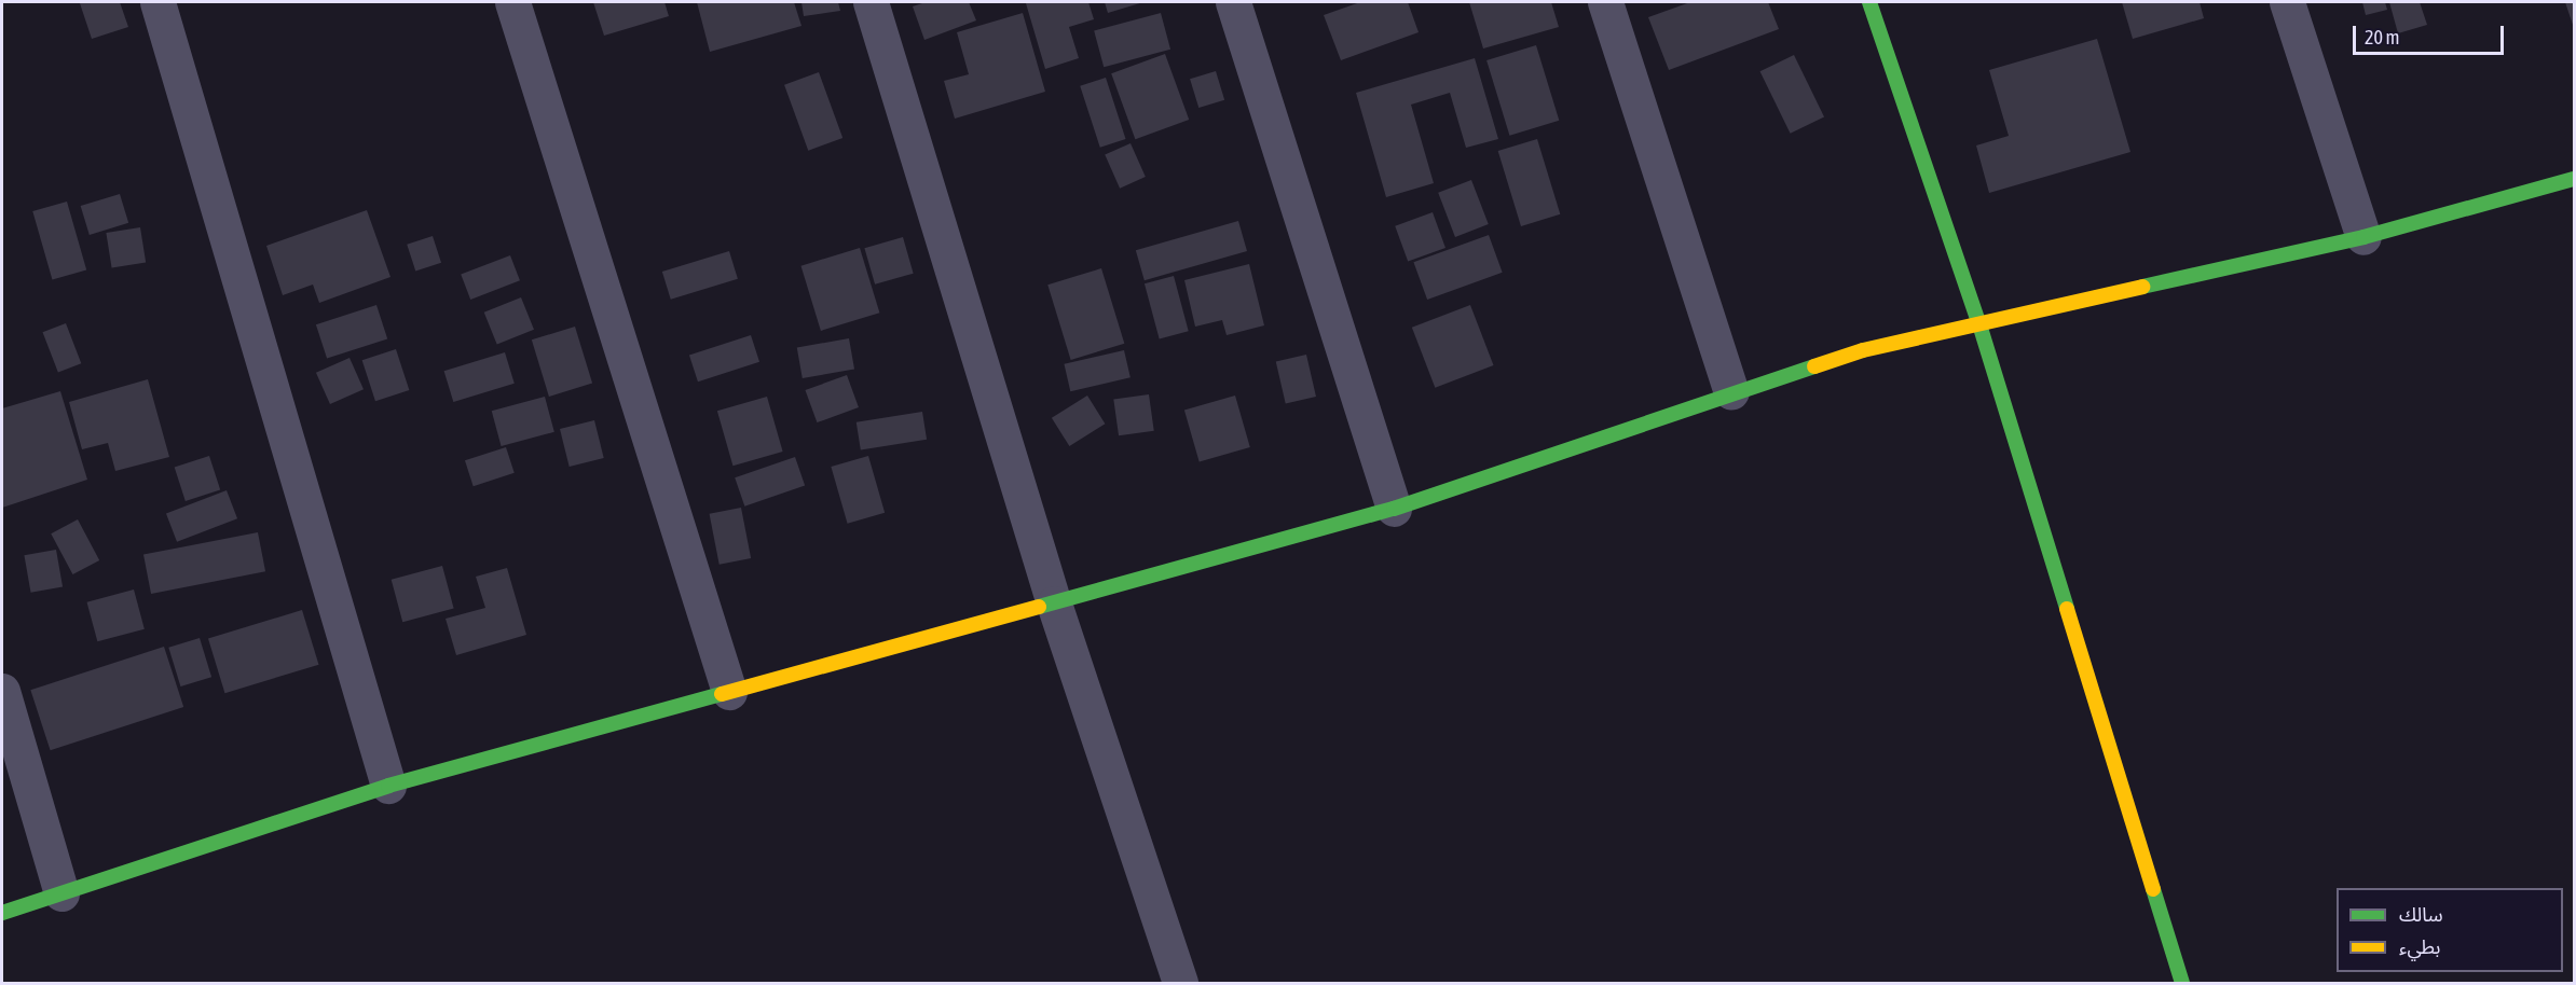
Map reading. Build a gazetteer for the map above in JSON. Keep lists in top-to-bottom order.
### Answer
{
  "legend": ["سالك", "بطيء"],
  "scale_bar": "20 m"
}
